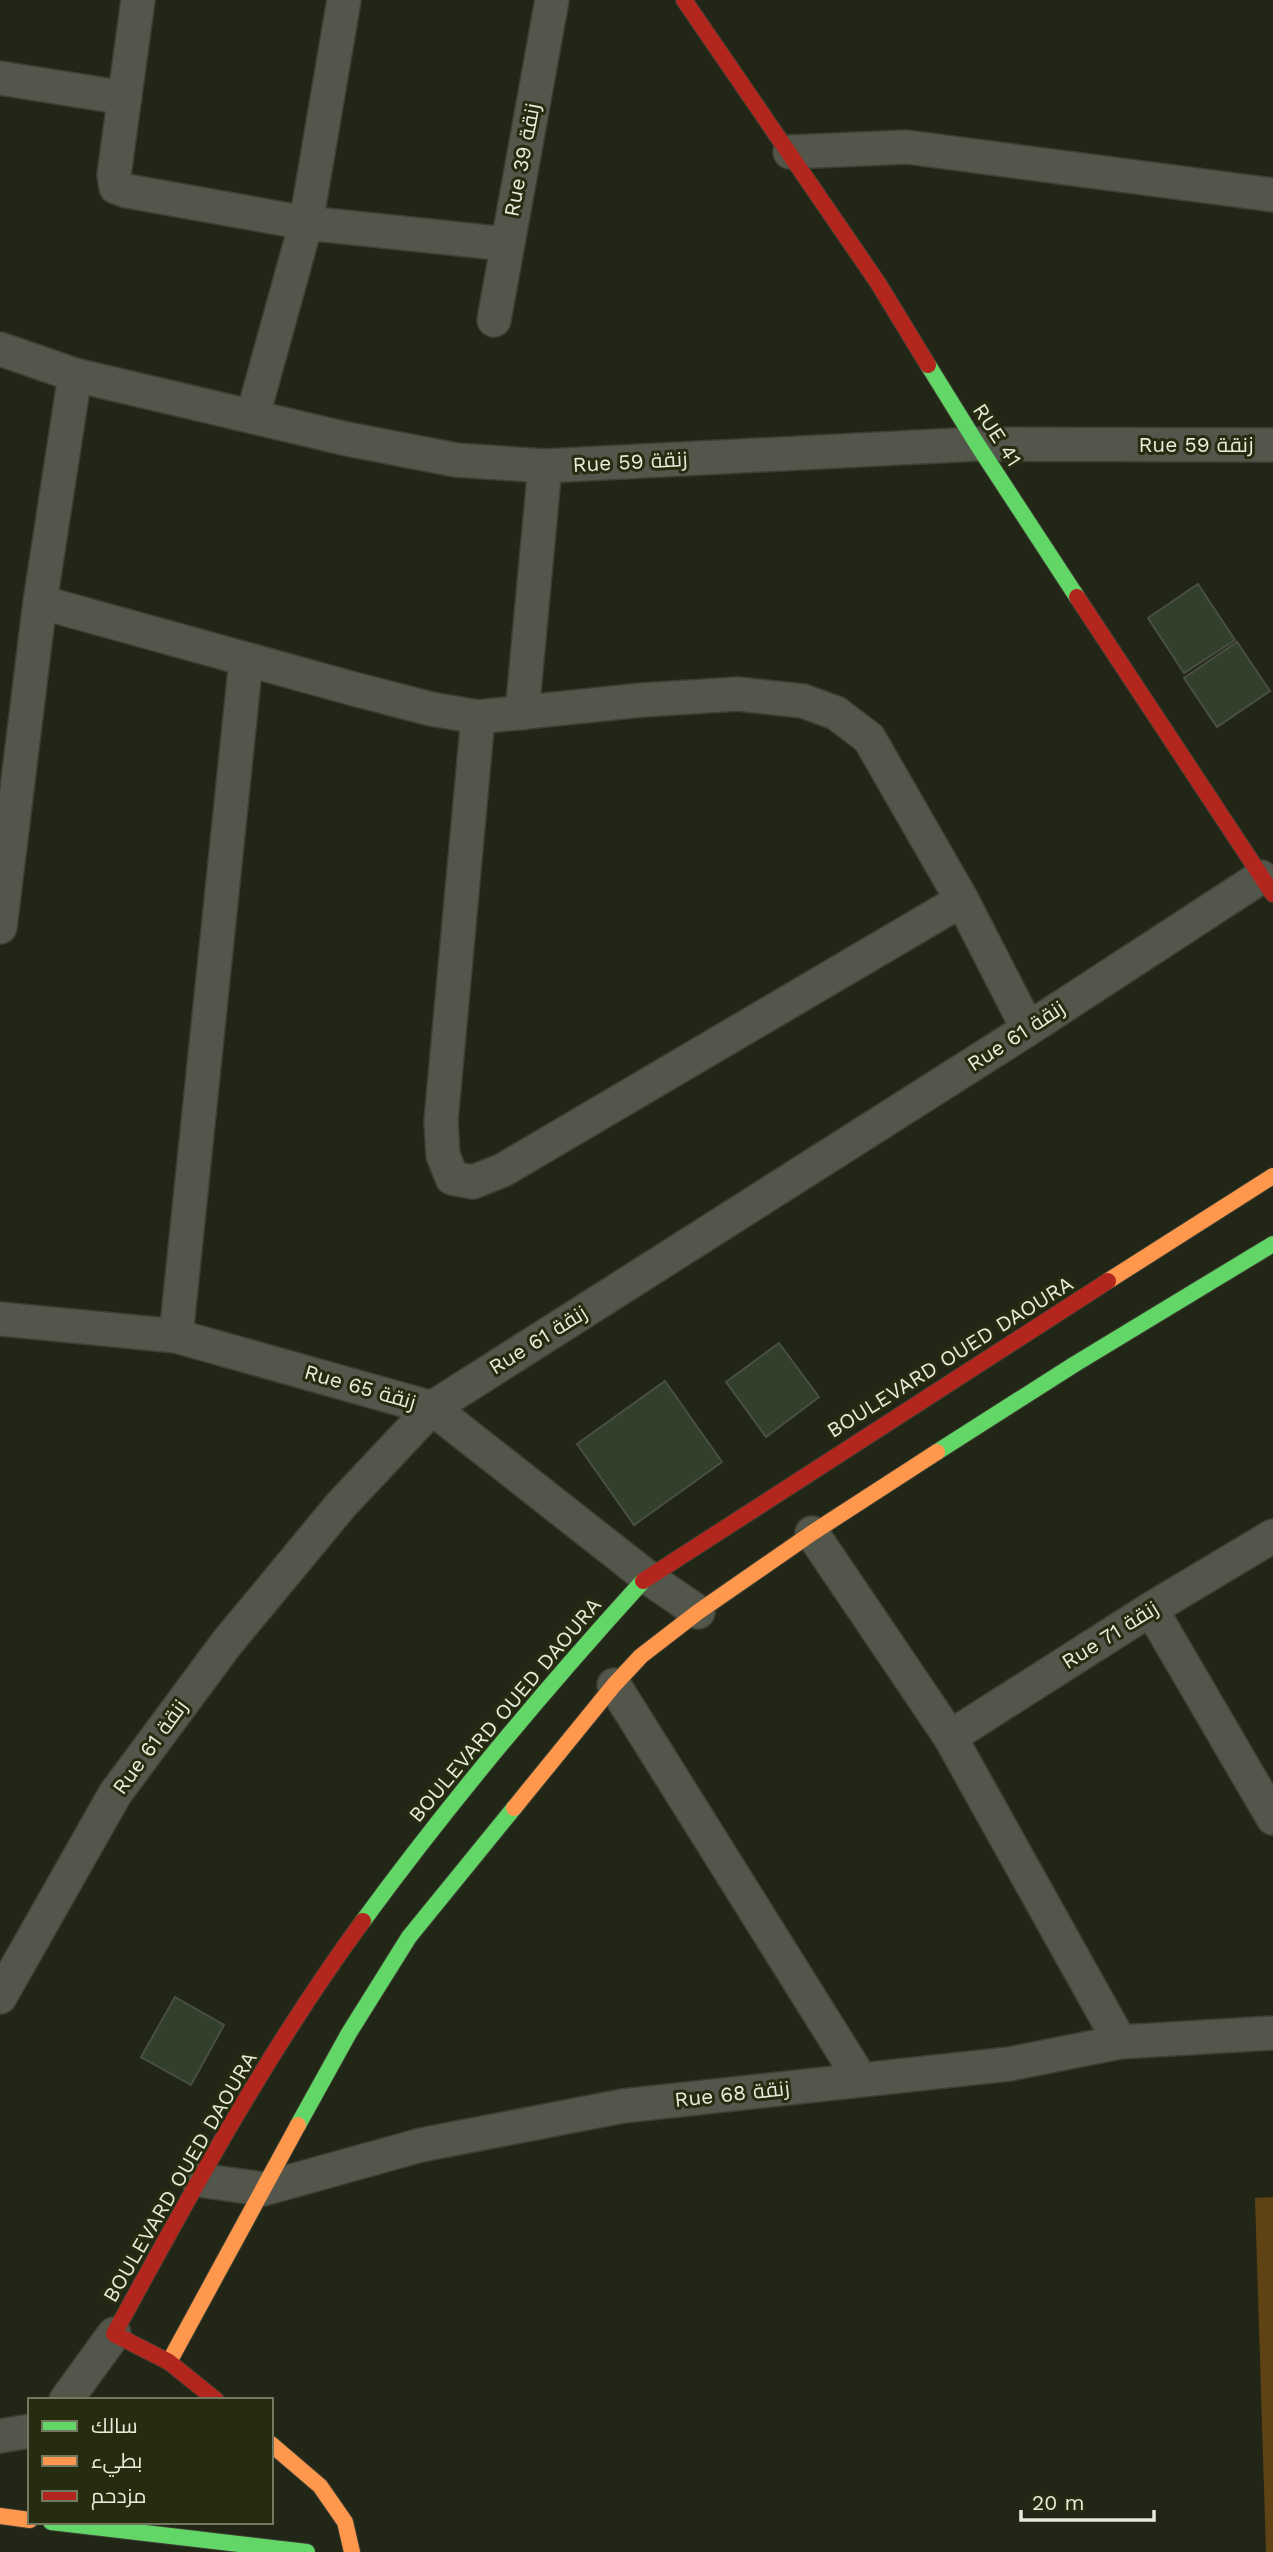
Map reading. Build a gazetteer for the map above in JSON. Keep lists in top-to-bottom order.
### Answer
{
  "streets": {
    "street": [
      "Rue 39 زنقة",
      "RUE 41",
      "Rue 59 زنقة",
      "Rue 61 زنقة",
      "BOULEVARD OUED DAOURA",
      "Rue 65 زنقة",
      "Rue 71 زنقة",
      "Rue 68 زنقة"
    ]
  },
  "crossings": [
    ["RUE 41", "Rue 59 زنقة"],
    ["RUE 41", "Rue 61 زنقة"],
    ["Rue 61 زنقة", "Rue 65 زنقة"],
    ["BOULEVARD OUED DAOURA", "Rue 65 زنقة"],
    ["BOULEVARD OUED DAOURA", "Rue 68 زنقة"]
  ],
  "legend": ["سالك", "بطيء", "مزدحم"],
  "scale_bar": "20 m"
}
